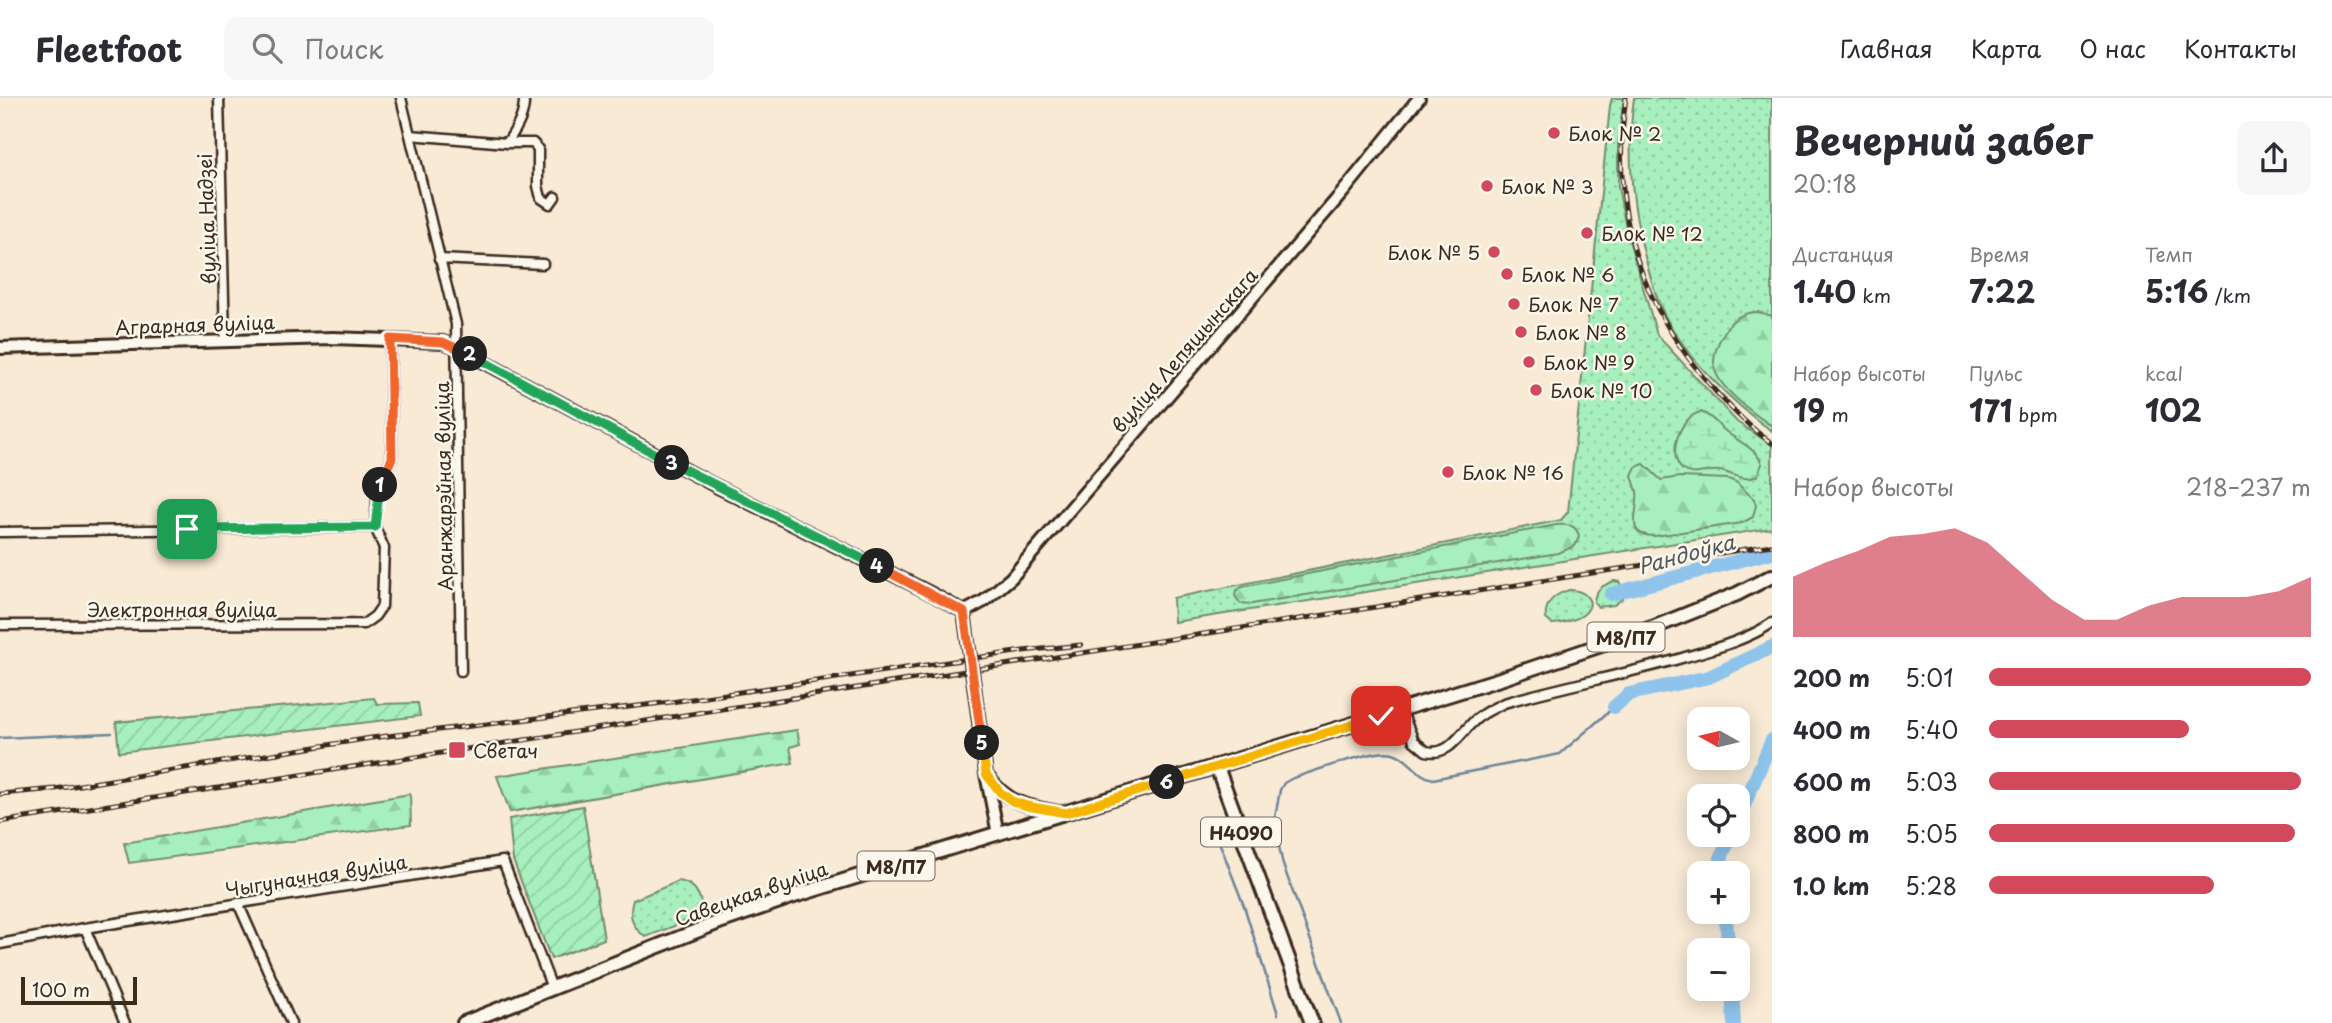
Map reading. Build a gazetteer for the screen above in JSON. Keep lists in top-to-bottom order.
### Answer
{
  "streets": {
    "main road": ["М8/П7", "Н4090", "Савецкая вуліца"],
    "street": [
      "вуліца Надзеі",
      "Аграрная вуліца",
      "вуліца Лепяшынскага",
      "Аранжарэйная вуліца",
      "Электронная вуліца",
      "Чыгуначная вуліца"
    ]
  },
  "crossings": [
    ["вуліца Надзеі", "Аграрная вуліца"],
    ["Аграрная вуліца", "вуліца Лепяшынскага"],
    ["Аграрная вуліца", "Аранжарэйная вуліца"],
    ["Н4090", "Савецкая вуліца"],
    ["Чыгуначная вуліца", "Савецкая вуліца"]
  ],
  "water": ["Рандоўка"],
  "places": {
    "other": [
      "Блок № 2",
      "Блок № 3",
      "Блок № 12",
      "Блок № 5",
      "Блок № 6",
      "Блок № 7",
      "Блок № 8",
      "Блок № 9",
      "Блок № 10",
      "Блок № 16"
    ],
    "transit": ["Светач"]
  },
  "scale_bar": "100 m",
  "north": "left",
  "page": {
    "header": "Fleetfoot",
    "search": "Поиск",
    "nav": [
      "Главная",
      "Карта",
      "О нас",
      "Контакты"
    ],
    "heading": ["Вечерний забег", "20:18"],
    "stats": [
      ["Дистанция", "1.40 km"],
      ["Время", "7:22"],
      ["Темп", "5:16 /km"],
      ["Набор высоты", "19 m"],
      ["Пульс", "171 bpm"],
      ["kcal", "102"]
    ],
    "pins": [
      "2",
      "3",
      "1",
      "4",
      "5",
      "6"
    ],
    "chart": ["Набор высоты", "218–237 m"],
    "list": [
      {
        "name": "200 m",
        "note": "5:01"
      },
      {
        "name": "400 m",
        "note": "5:40"
      },
      {
        "name": "600 m",
        "note": "5:03"
      },
      {
        "name": "800 m",
        "note": "5:05"
      },
      {
        "name": "1.0 km",
        "note": "5:28"
      }
    ],
    "map_buttons": ["+", "−"],
    "scale": "100 m"
  }
}
